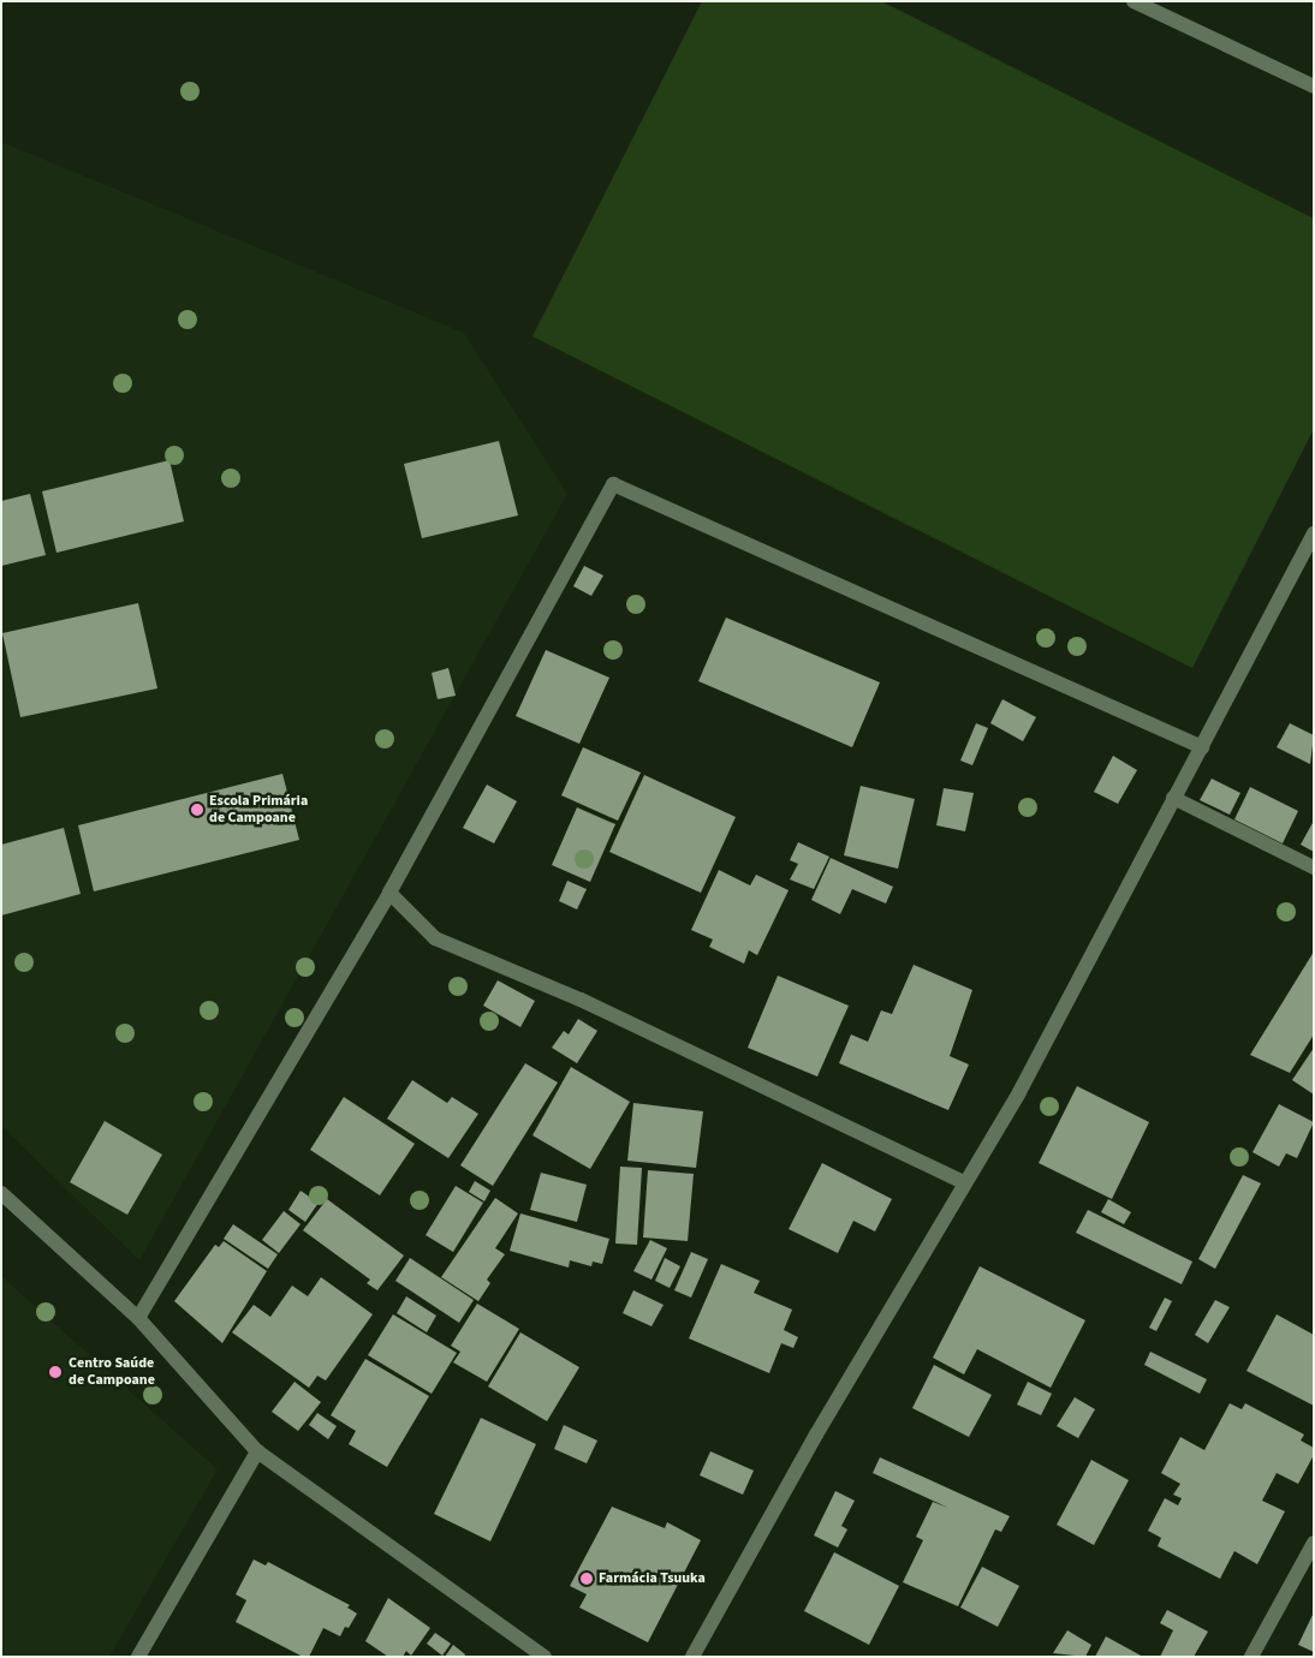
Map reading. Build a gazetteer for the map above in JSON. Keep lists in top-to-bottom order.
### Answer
{
  "places": ["Escola Primária de Campoane", "Centro Saúde de Campoane", "Farmácia Tsuuka"]
}
